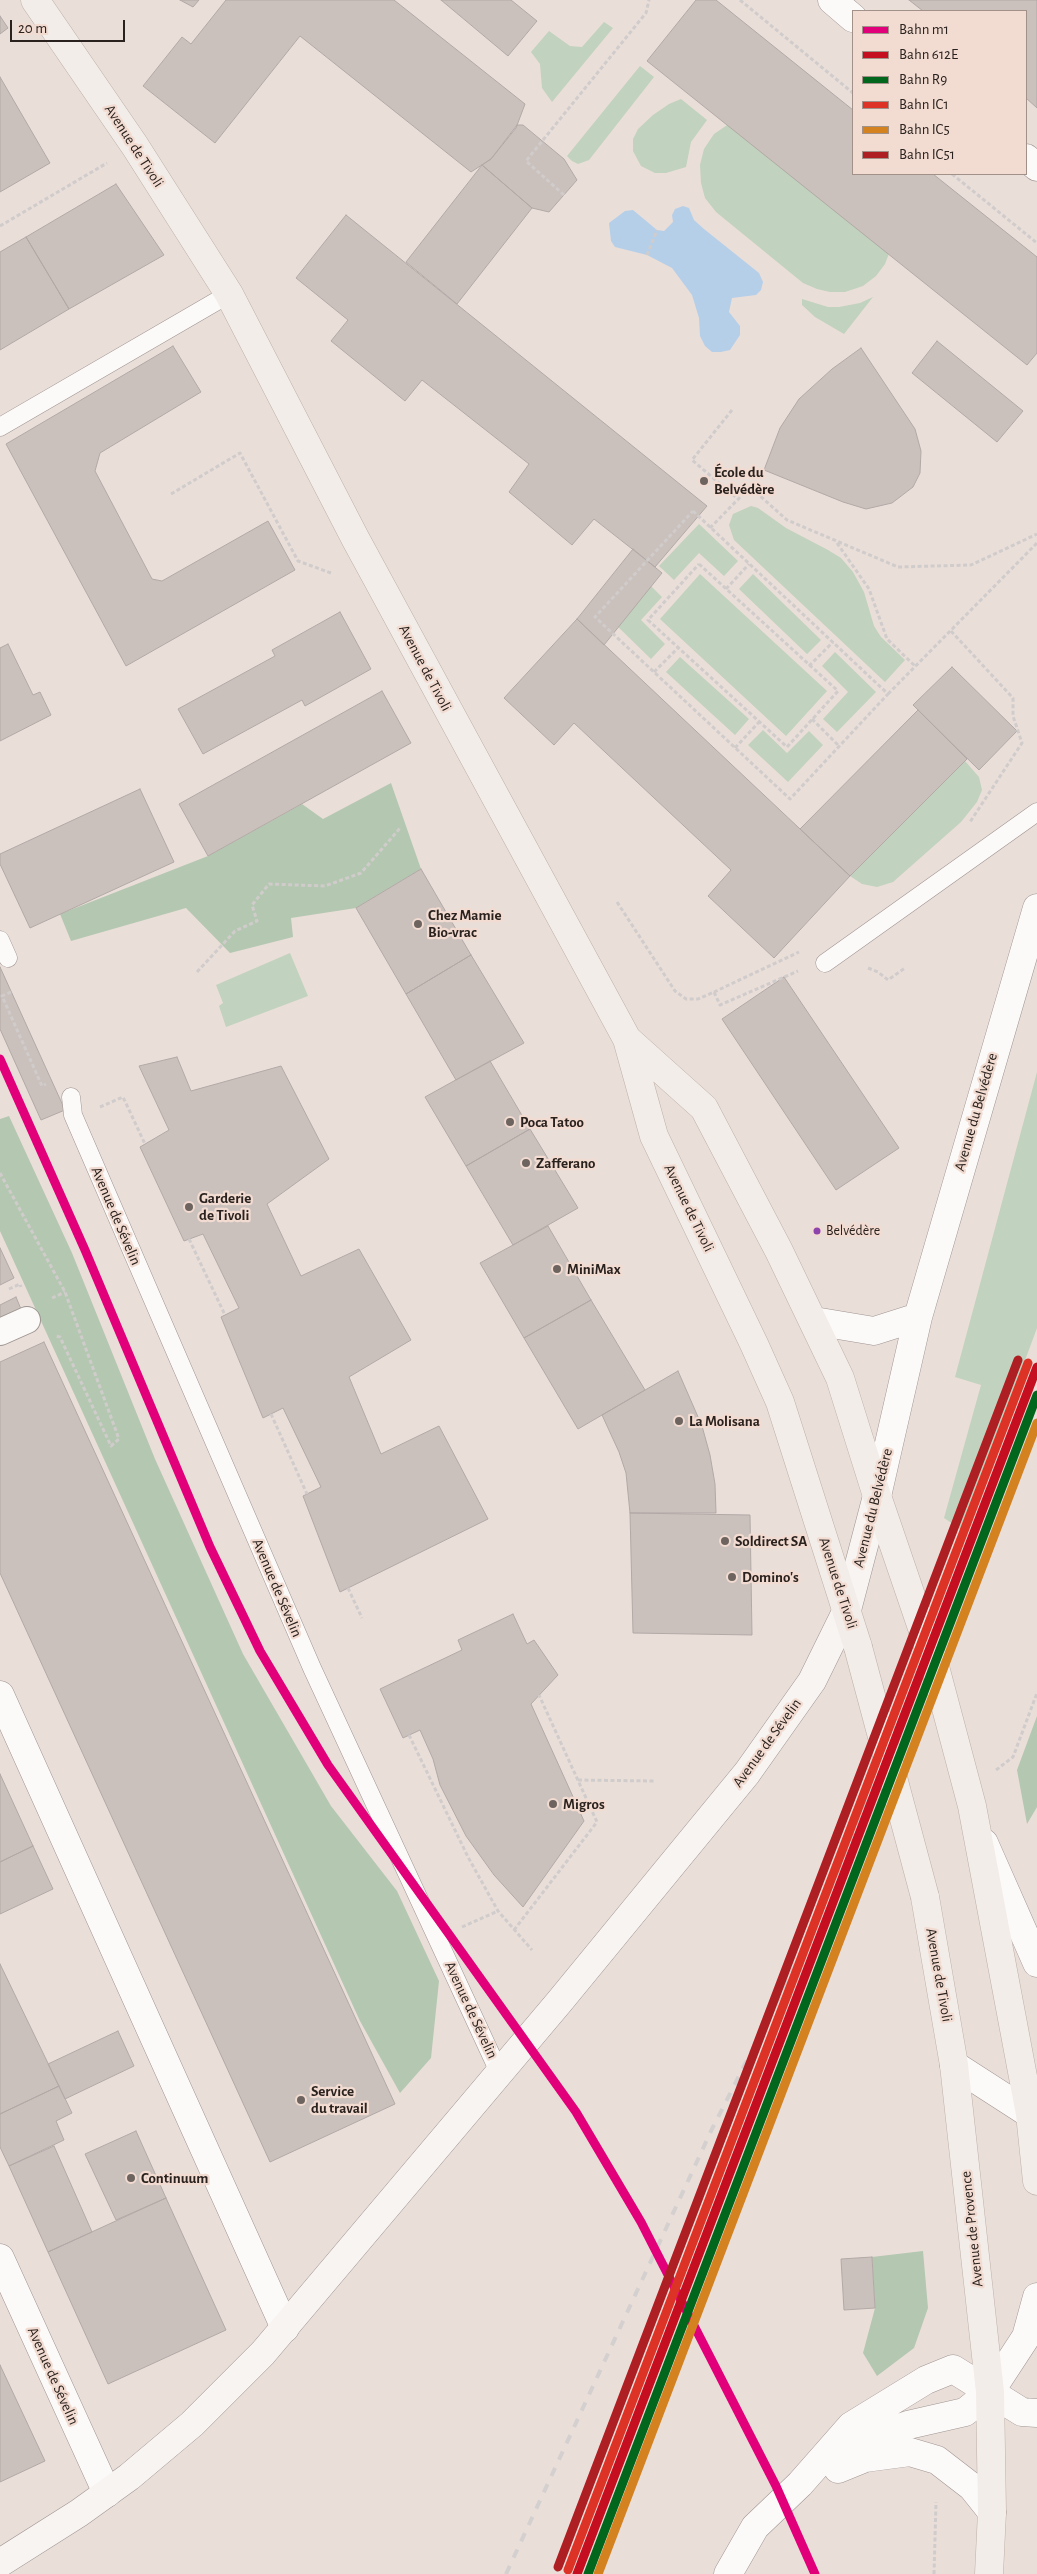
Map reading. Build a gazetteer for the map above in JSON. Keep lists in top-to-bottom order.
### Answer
{
  "streets": {
    "main road": [
      "Avenue de Tivoli",
      "Avenue du Belvédère",
      "Avenue de Sévelin",
      "Avenue de Provence"
    ]
  },
  "crossings": [
    ["Avenue de Tivoli", "Avenue du Belvédère"],
    ["Avenue de Tivoli", "Avenue de Sévelin"],
    ["Avenue de Tivoli", "Avenue de Provence"],
    ["Avenue du Belvédère", "Avenue de Sévelin"]
  ],
  "places": [
    "École du Belvédère",
    "Chez Mamie Bio-vrac",
    "Poca Tatoo",
    "Zafferano",
    "Garderie de Tivoli",
    "Belvédère",
    "MiniMax",
    "La Molisana",
    "Soldirect SA",
    "Domino's",
    "Migros",
    "Service du travail",
    "Continuum"
  ],
  "lines": [
    "rail line m1",
    "rail line IC51",
    "rail line IC1",
    "rail line 612E",
    "rail line R9",
    "rail line IC5"
  ],
  "legend": [
    "Bahn m1",
    "Bahn 612E",
    "Bahn R9",
    "Bahn IC1",
    "Bahn IC5",
    "Bahn IC51"
  ],
  "scale_bar": "20 m"
}
